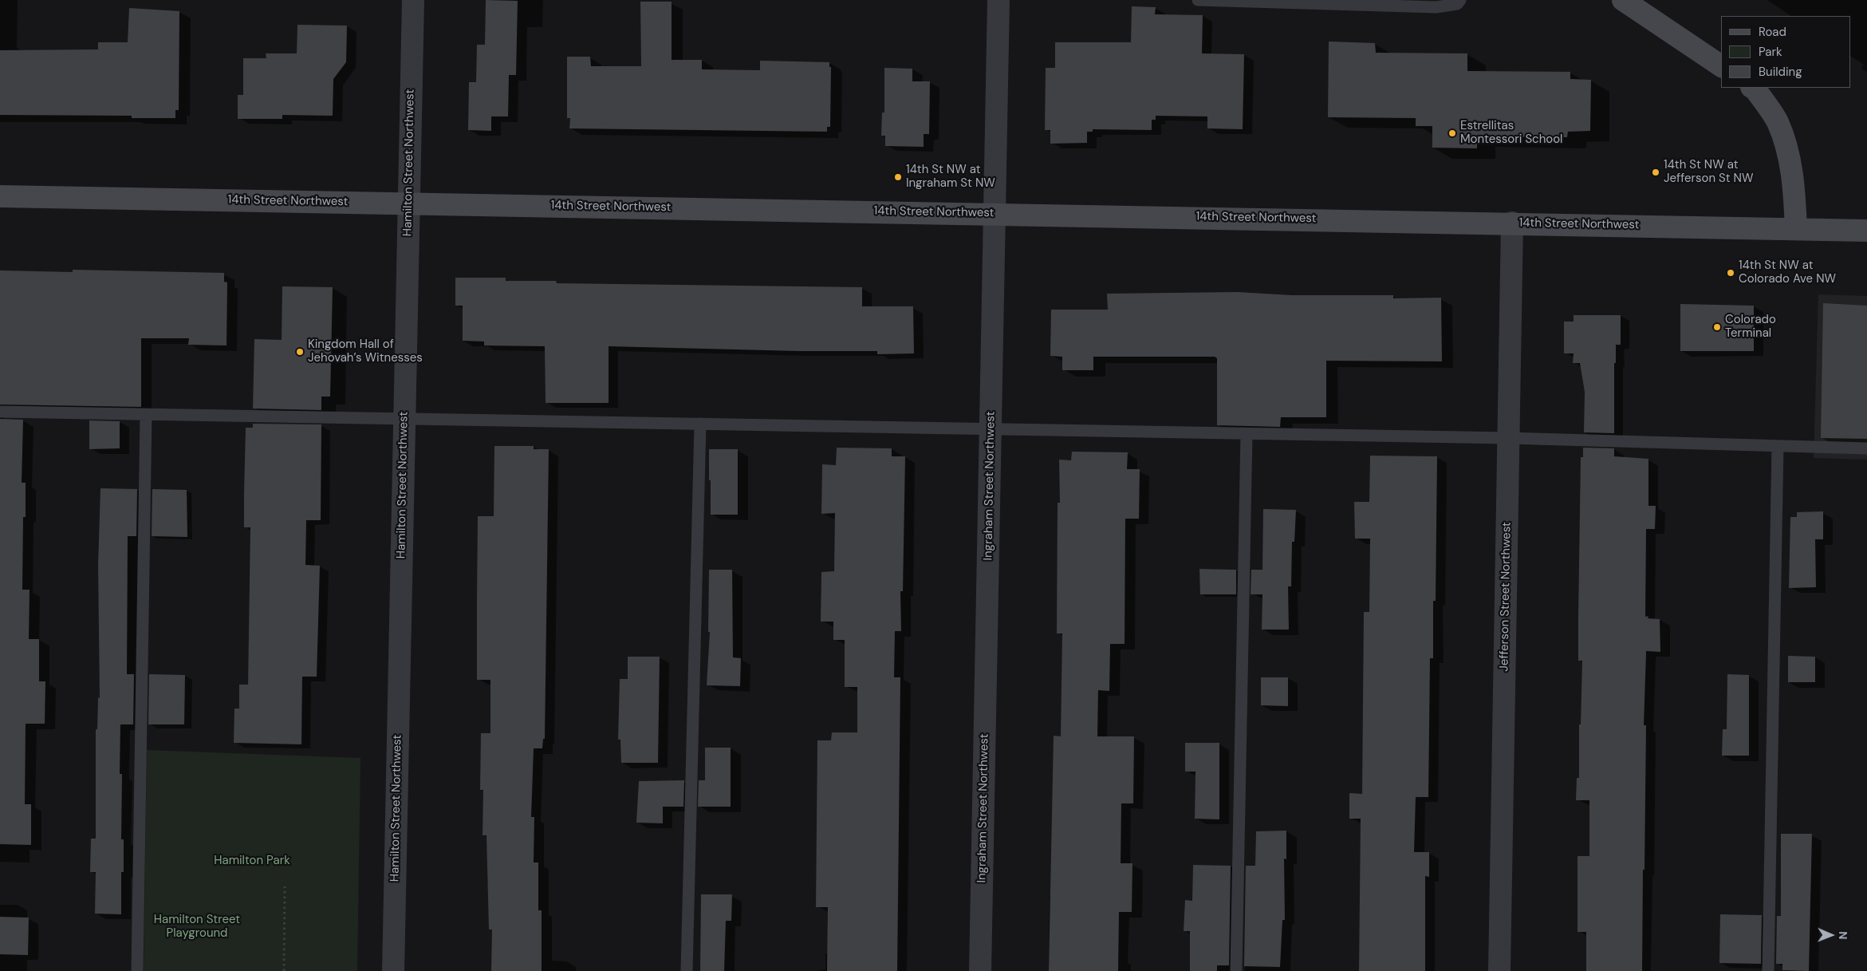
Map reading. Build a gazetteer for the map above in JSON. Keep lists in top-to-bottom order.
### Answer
{
  "streets": {
    "street": [
      "Hamilton Street Northwest",
      "14th Street Northwest",
      "Ingraham Street Northwest",
      "Jefferson Street Northwest"
    ]
  },
  "crossings": [
    ["Hamilton Street Northwest", "14th Street Northwest"],
    ["14th Street Northwest", "Ingraham Street Northwest"],
    ["14th Street Northwest", "Jefferson Street Northwest"]
  ],
  "parks": ["Hamilton Park", "Hamilton Street Playground"],
  "places": [
    "Estrellitas Montessori School",
    "14th St NW at Jefferson St NW",
    "14th St NW at Ingraham St NW",
    "14th St NW at Colorado Ave NW",
    "Colorado Terminal",
    "Kingdom Hall of Jehovah’s Witnesses"
  ],
  "legend": ["Road", "Park", "Building"],
  "north": "right"
}
